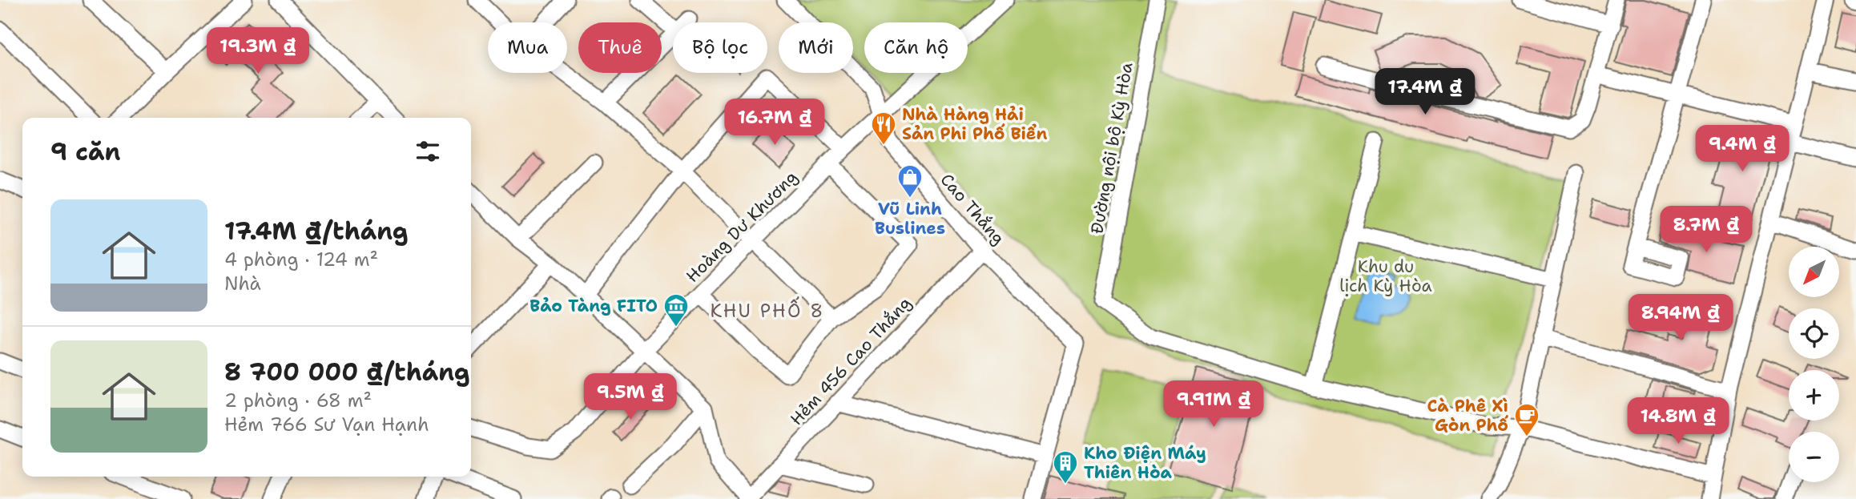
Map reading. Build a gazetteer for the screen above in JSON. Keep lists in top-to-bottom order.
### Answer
{
  "streets": {
    "street": [
      "Đường nội bộ Kỳ Hòa",
      "Cao Thắng",
      "Hoàng Dư Khương",
      "Hẻm 456 Cao Thắng"
    ]
  },
  "crossings": [
    ["Cao Thắng", "Hoàng Dư Khương"],
    ["Cao Thắng", "Hẻm 456 Cao Thắng"]
  ],
  "districts": ["KHU PHỐ 8"],
  "parks": ["Khu du lịch Kỳ Hòa"],
  "places": {
    "restaurant": ["Nhà Hàng Hải Sản Phi Phố Biển"],
    "shop": ["Vũ Linh Buslines"],
    "museum": ["Bảo Tàng FITO"],
    "cafe": ["Cà Phê Xì Gòn Phố"],
    "building": ["Kho Điện Máy Thiên Hòa"]
  },
  "north": "bottom left",
  "page": {
    "chip": [
      "Mua",
      "Thuê",
      "Bộ lọc",
      "Mới",
      "Căn hộ"
    ],
    "price": [
      "19.3M ₫",
      "17.4M ₫",
      "16.7M ₫",
      "9.4M ₫",
      "8.7M ₫",
      "8.94M ₫",
      "9.5M ₫",
      "9.91M ₫",
      "14.8M ₫"
    ],
    "heading": "9 căn",
    "list": [
      {
        "name": "17.4M ₫/tháng",
        "note": "4 phòng · 124 m² · Nhà"
      },
      {
        "name": "8 700 000 ₫/tháng",
        "note": "2 phòng · 68 m² · Hẻm 766 Sư Vạn Hạnh"
      }
    ],
    "map_buttons": ["+", "−"]
  }
}
